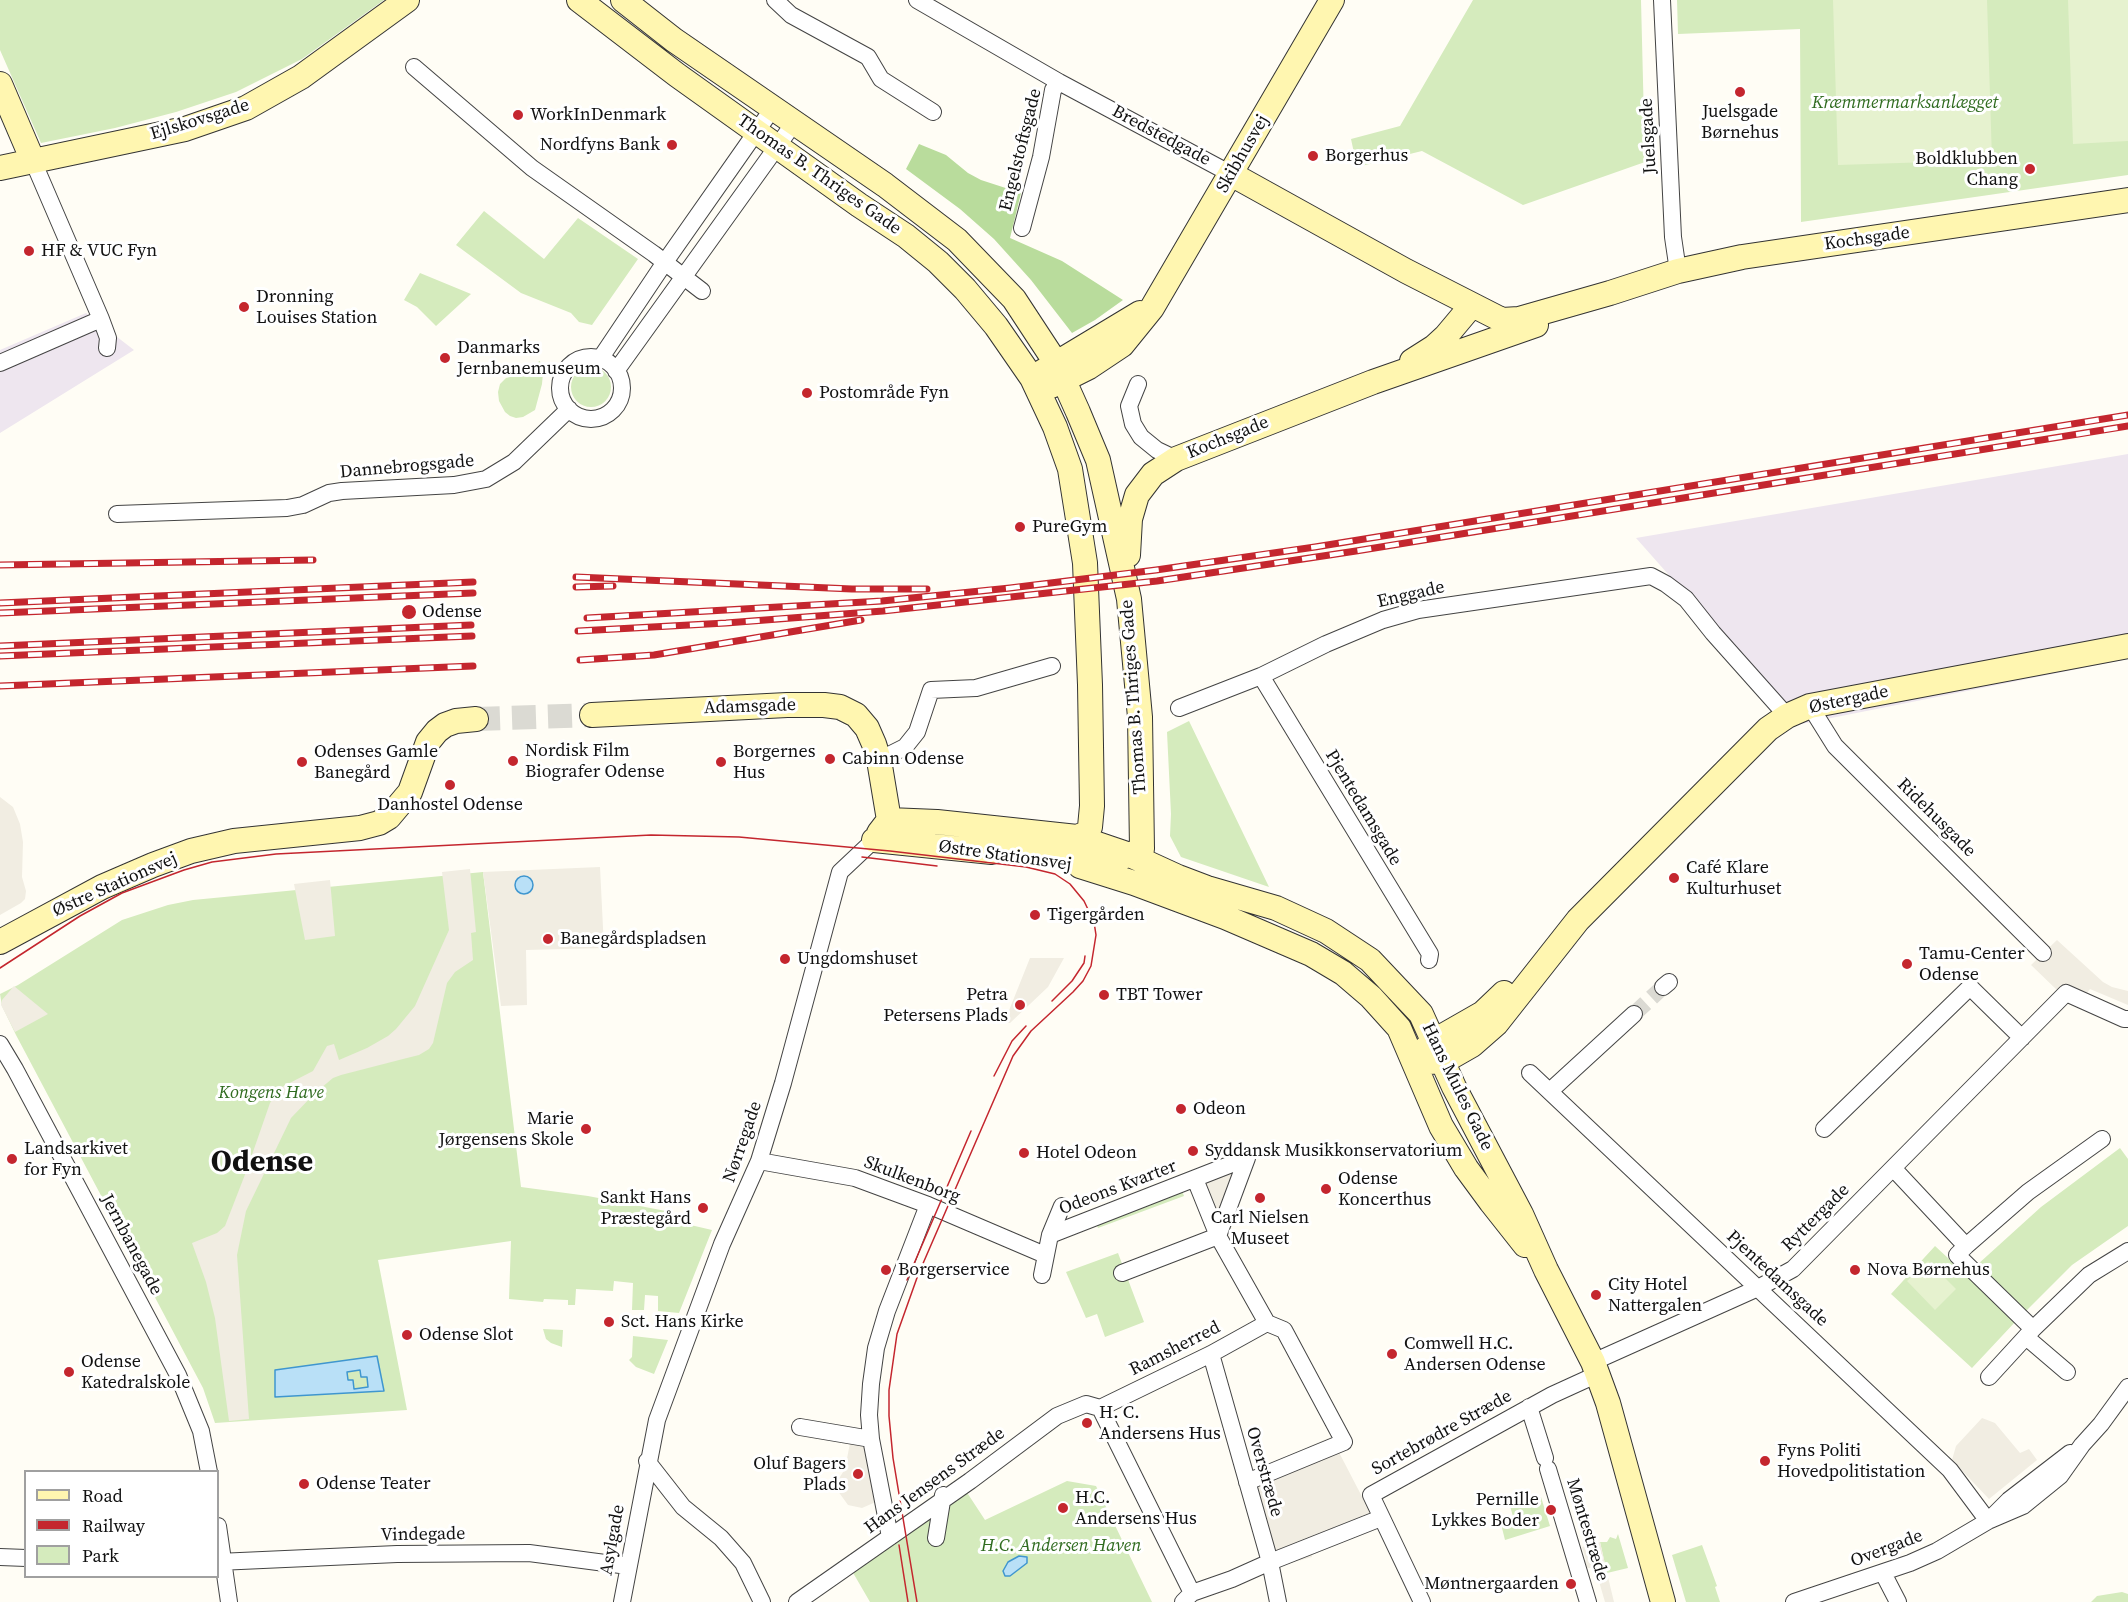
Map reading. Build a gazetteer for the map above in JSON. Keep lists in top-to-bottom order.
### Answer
{
  "streets": {
    "street": [
      "Ejlskovsgade",
      "Bredstedgade",
      "Juelsgade",
      "Engelstoftsgade",
      "Skibhusvej",
      "Thomas B. Thriges Gade",
      "Kochsgade",
      "Dannebrogsgade",
      "Enggade",
      "Østergade",
      "Adamsgade",
      "Pjentedamsgade",
      "Ridehusgade",
      "Østre Stationsvej",
      "Hans Mules Gade",
      "Nørregade",
      "Skulkenborg",
      "Odeons Kvarter",
      "Ryttergade",
      "Jernbanegade",
      "Ramsherred",
      "Sortebrødre Stræde",
      "Overstræde",
      "Hans Jensens Stræde",
      "Møntestræde",
      "Vindegade",
      "Asylgade",
      "Overgade"
    ]
  },
  "crossings": [
    ["Bredstedgade", "Engelstoftsgade"],
    ["Bredstedgade", "Skibhusvej"],
    ["Bredstedgade", "Kochsgade"],
    ["Juelsgade", "Kochsgade"],
    ["Skibhusvej", "Thomas B. Thriges Gade"],
    ["Thomas B. Thriges Gade", "Østre Stationsvej"],
    ["Thomas B. Thriges Gade", "Hans Mules Gade"],
    ["Enggade", "Østergade"],
    ["Enggade", "Pjentedamsgade"],
    ["Østergade", "Ridehusgade"],
    ["Østergade", "Hans Mules Gade"],
    ["Adamsgade", "Østre Stationsvej"],
    ["Pjentedamsgade", "Ryttergade"],
    ["Pjentedamsgade", "Overgade"],
    ["Østre Stationsvej", "Hans Mules Gade"],
    ["Østre Stationsvej", "Nørregade"],
    ["Hans Mules Gade", "Ryttergade"],
    ["Hans Mules Gade", "Sortebrødre Stræde"],
    ["Nørregade", "Skulkenborg"],
    ["Nørregade", "Asylgade"],
    ["Odeons Kvarter", "Ramsherred"],
    ["Ryttergade", "Sortebrødre Stræde"],
    ["Ramsherred", "Overstræde"],
    ["Ramsherred", "Hans Jensens Stræde"],
    ["Sortebrødre Stræde", "Møntestræde"],
    ["Vindegade", "Asylgade"]
  ],
  "districts": ["Odense"],
  "parks": ["Kræmmermarksanlægget", "Kongens Have", "H.C. Andersen Haven"],
  "places": [
    "Juelsgade Børnehus",
    "WorkInDenmark",
    "Nordfyns Bank",
    "Borgerhus",
    "Boldklubben Chang",
    "HF & VUC Fyn",
    "Dronning Louises Station",
    "Danmarks Jernbanemuseum",
    "Postområde Fyn",
    "PureGym",
    "Odense",
    "Cabinn Odense",
    "Nordisk Film Biografer Odense",
    "Odenses Gamle Banegård",
    "Borgernes Hus",
    "Danhostel Odense",
    "Café Klare Kulturhuset",
    "Tigergården",
    "Banegårdspladsen",
    "Ungdomshuset",
    "Tamu-Center Odense",
    "TBT Tower",
    "Petra Petersens Plads",
    "Odeon",
    "Marie Jørgensens Skole",
    "Syddansk Musikkonservatorium",
    "Hotel Odeon",
    "Landsarkivet for Fyn",
    "Odense Koncerthus",
    "Carl Nielsen Museet",
    "Sankt Hans Præstegård",
    "Borgerservice",
    "Nova Børnehus",
    "City Hotel Nattergalen",
    "Sct. Hans Kirke",
    "Odense Slot",
    "Comwell H.C. Andersen Odense",
    "Odense Katedralskole",
    "H. C. Andersens Hus",
    "Fyns Politi Hovedpolitistation",
    "Oluf Bagers Plads",
    "Odense Teater",
    "H.C. Andersens Hus",
    "Pernille Lykkes Boder",
    "Møntnergaarden"
  ],
  "legend": ["Road", "Railway", "Park"]
}
